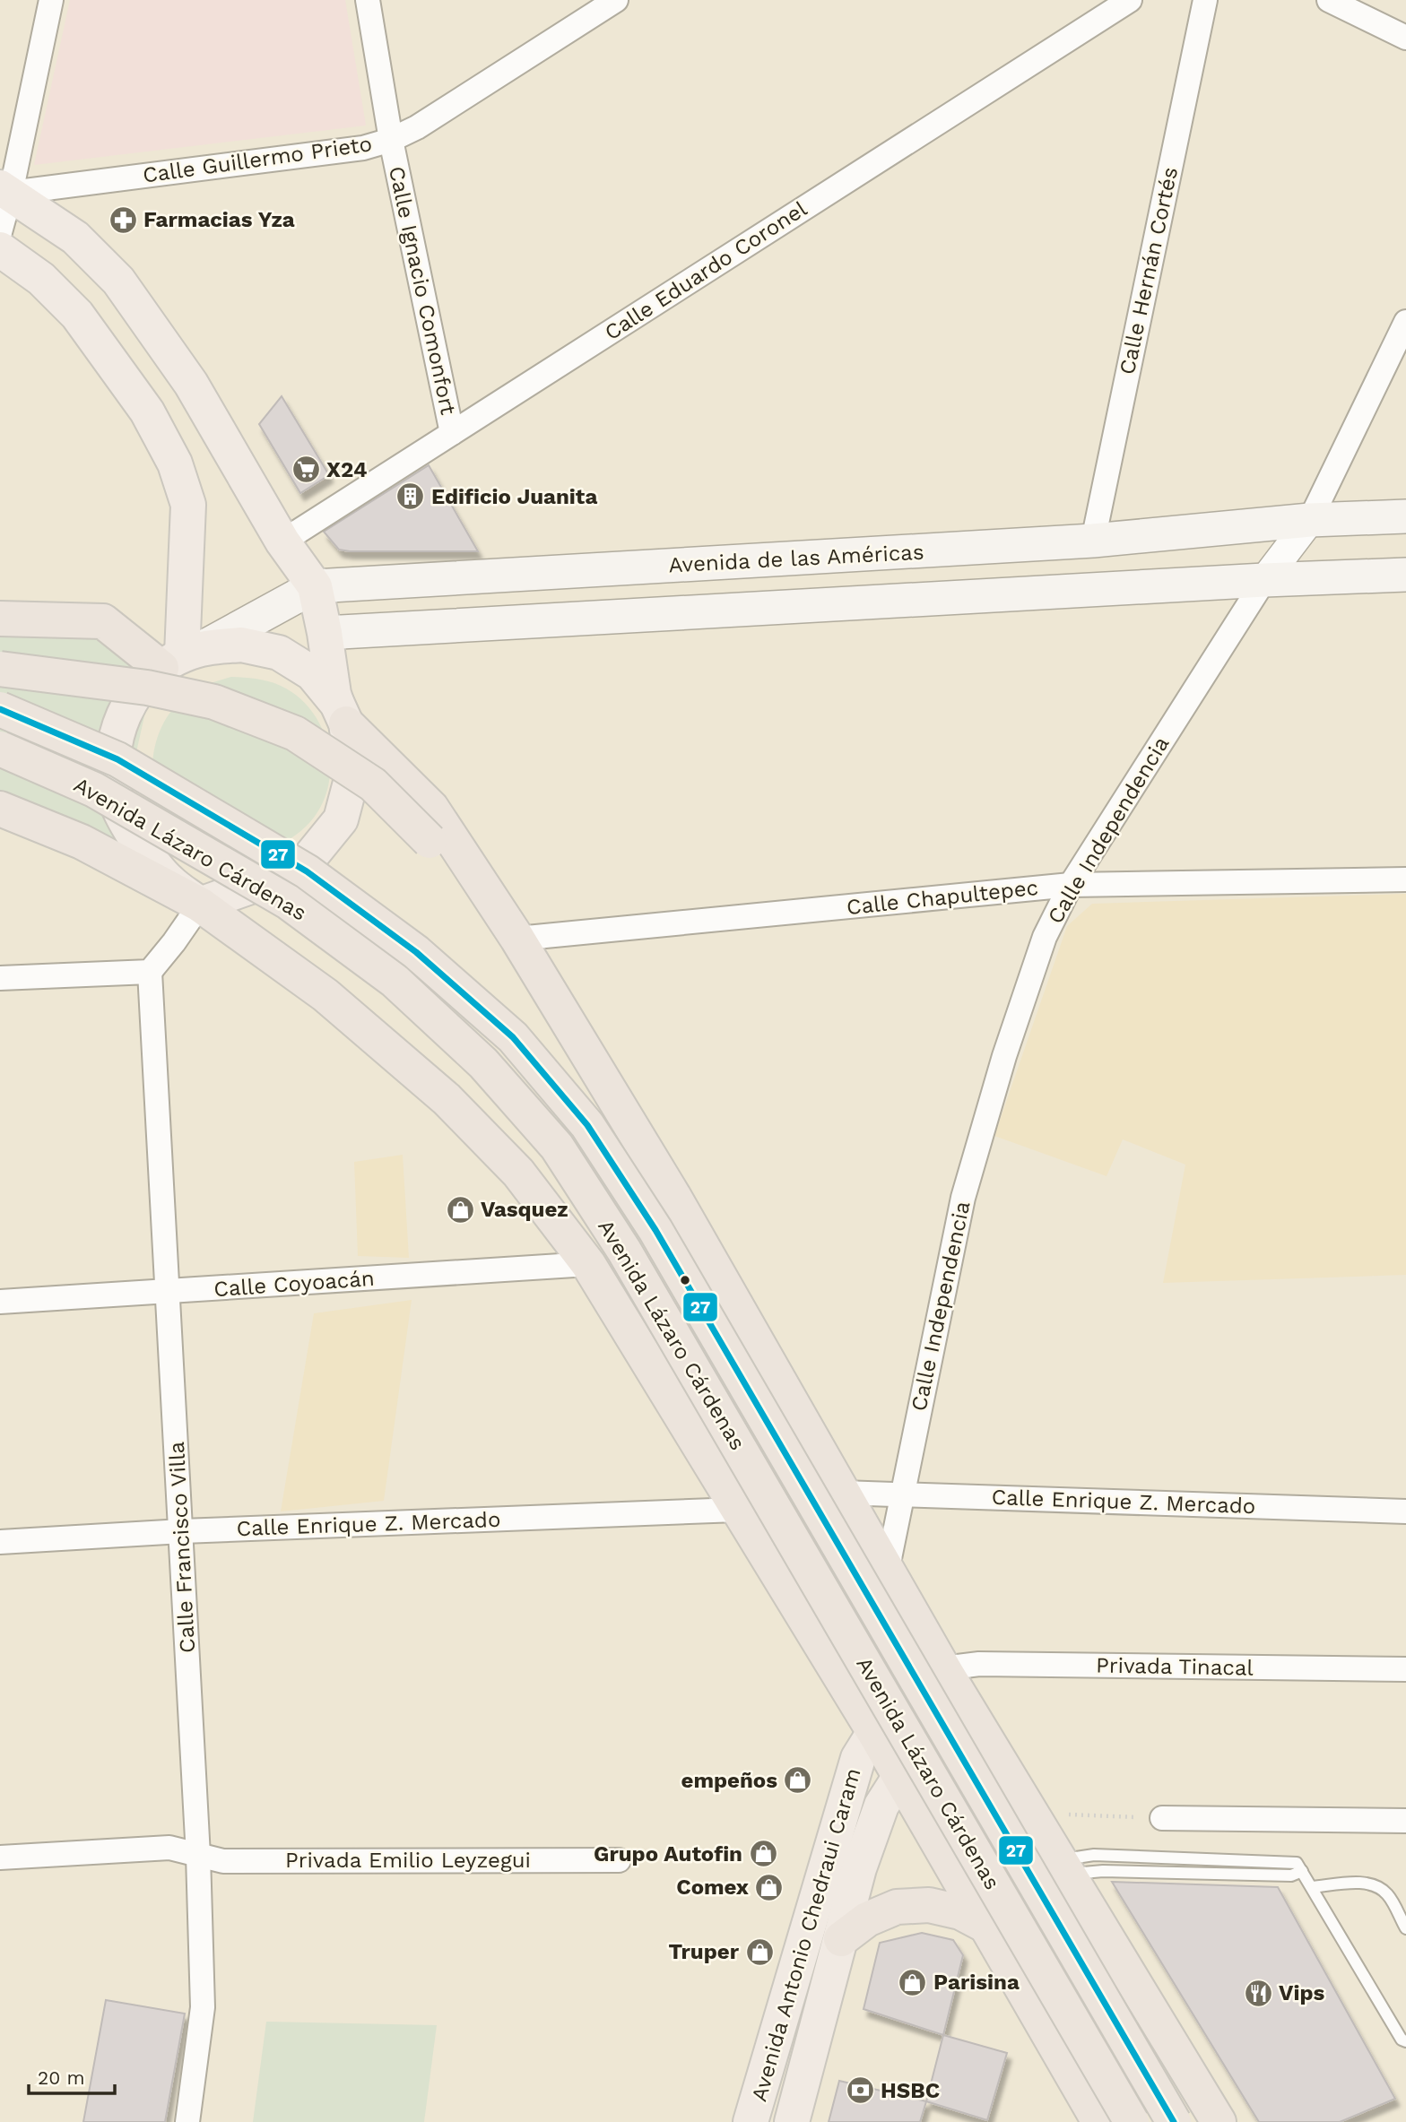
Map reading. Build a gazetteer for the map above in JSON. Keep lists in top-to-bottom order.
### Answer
{
  "streets": {
    "highway": ["Avenida Lázaro Cárdenas"],
    "main road": ["Avenida de las Américas", "Avenida Antonio Chedraui Caram"],
    "street": [
      "Calle Guillermo Prieto",
      "Calle Eduardo Coronel",
      "Calle Hernán Cortés",
      "Calle Ignacio Comonfort",
      "Calle Independencia",
      "Calle Chapultepec",
      "Calle Coyoacán",
      "Calle Enrique Z. Mercado",
      "Calle Francisco Villa",
      "Privada Tinacal",
      "Privada Emilio Leyzegui"
    ]
  },
  "crossings": [
    ["Calle Guillermo Prieto", "Calle Ignacio Comonfort"],
    ["Calle Eduardo Coronel", "Calle Ignacio Comonfort"],
    ["Calle Hernán Cortés", "Avenida de las Américas"],
    ["Avenida de las Américas", "Calle Independencia"],
    ["Calle Independencia", "Calle Chapultepec"],
    ["Calle Independencia", "Calle Enrique Z. Mercado"],
    ["Calle Coyoacán", "Calle Francisco Villa"],
    ["Calle Enrique Z. Mercado", "Calle Francisco Villa"],
    ["Calle Francisco Villa", "Privada Emilio Leyzegui"],
    ["Privada Tinacal", "Avenida Antonio Chedraui Caram"]
  ],
  "places": {
    "pharmacy": ["Farmacias Yza"],
    "supermarket": ["X24"],
    "building": ["Edificio Juanita"],
    "shop": [
      "Vasquez",
      "empeños",
      "Grupo Autofin",
      "Comex",
      "Truper",
      "Parisina"
    ],
    "restaurant": ["Vips"],
    "bank": ["HSBC"]
  },
  "lines": ["transit line 27"],
  "scale_bar": "20 m"
}
